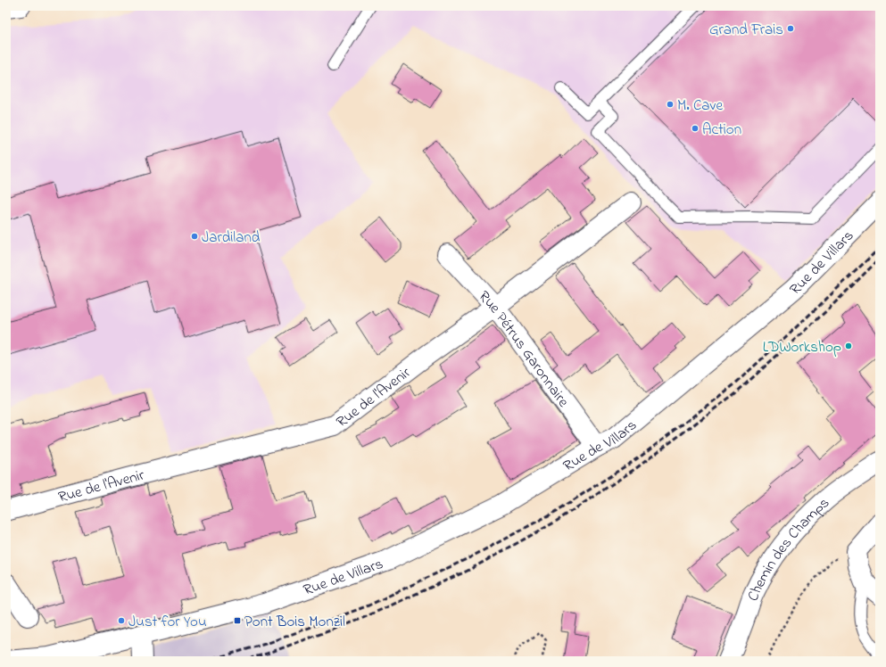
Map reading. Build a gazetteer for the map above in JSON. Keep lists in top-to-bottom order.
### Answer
{
  "streets": {
    "street": [
      "Rue de Villars",
      "Rue Pétrus Garonnaire",
      "Rue de l'Avenir",
      "Chemin des Champs"
    ]
  },
  "crossings": [
    ["Rue de Villars", "Rue Pétrus Garonnaire"],
    ["Rue Pétrus Garonnaire", "Rue de l'Avenir"]
  ],
  "places": {
    "other": [
      "Grand Frais",
      "M. Cave",
      "Action",
      "Jardiland",
      "LDWorkshop",
      "Just for You"
    ],
    "transit": ["Pont Bois Monzil"]
  }
}
